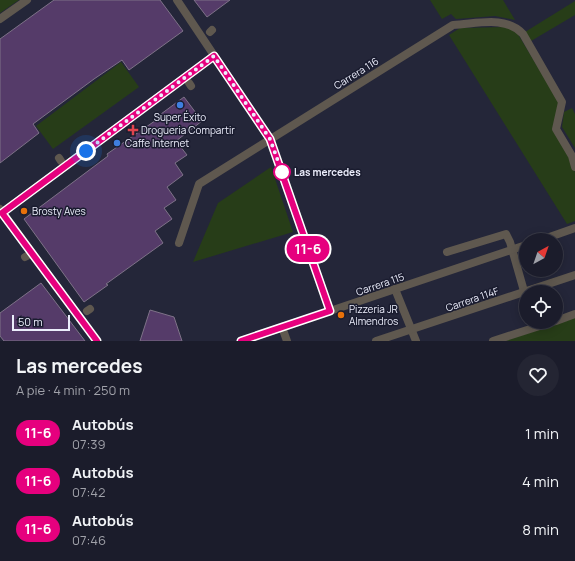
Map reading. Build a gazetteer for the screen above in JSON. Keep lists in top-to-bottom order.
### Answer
{
  "streets": {
    "street": ["Carrera 116", "Carrera 115", "Carrera 114F"]
  },
  "places": {
    "other": [
      "Super Éxito",
      "Caffe Internet",
      "Las mercedes",
      "Brosty Aves",
      "Pizzeria JR Almendros"
    ],
    "health": ["Drogueria Compartir"]
  },
  "lines": ["bus line 11-6"],
  "scale_bar": "50 m",
  "north": "top right",
  "page": {
    "on_map": "11-6",
    "scale": "50 m",
    "heading": ["Las mercedes", "A pie · 4 min · 250 m"],
    "list": [
      {
        "mark": "11-6",
        "name": "Autobús",
        "note": "07:39",
        "value": "1 min"
      },
      {
        "mark": "11-6",
        "name": "Autobús",
        "note": "07:42",
        "value": "4 min"
      },
      {
        "mark": "11-6",
        "name": "Autobús",
        "note": "07:46",
        "value": "8 min"
      }
    ]
  }
}
